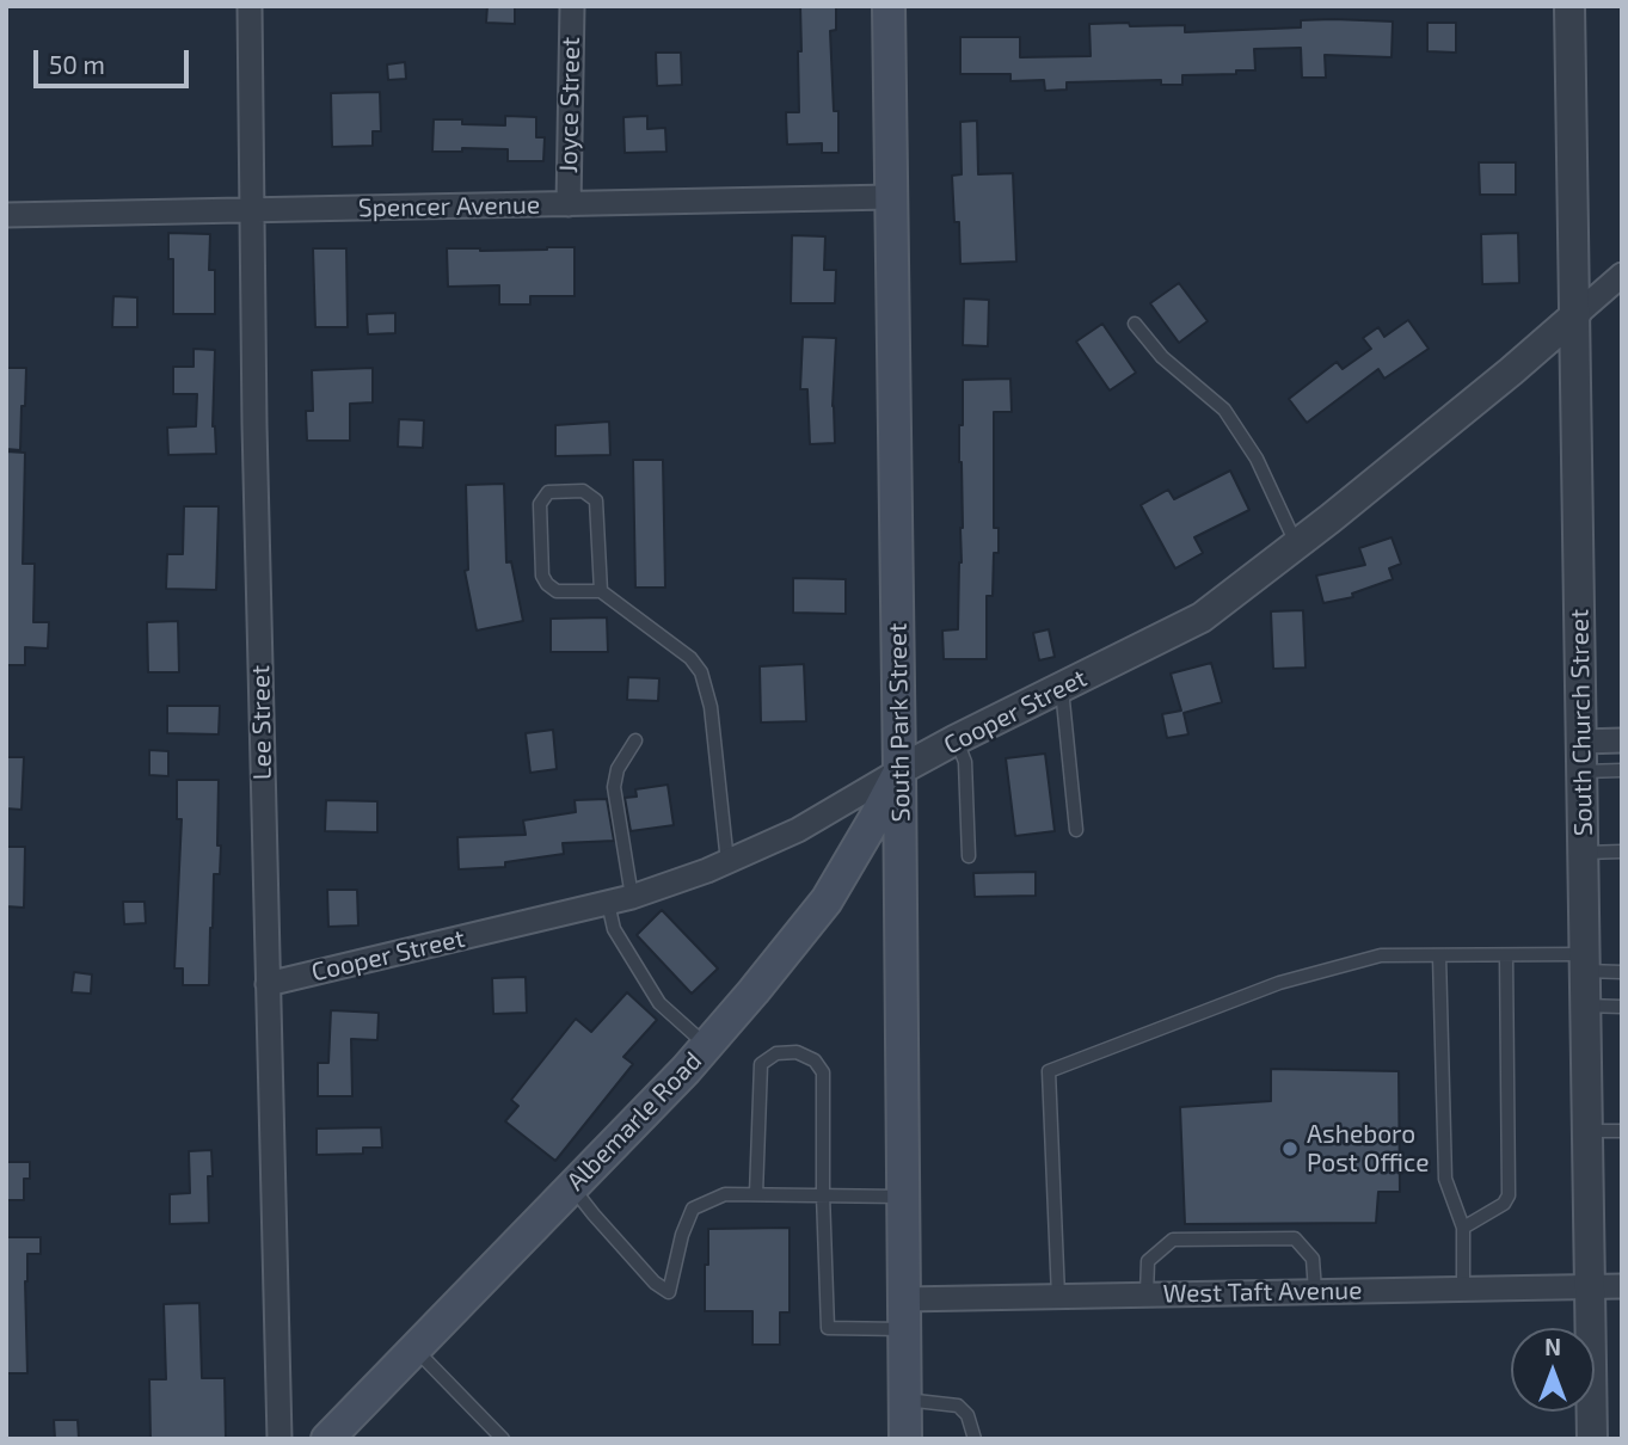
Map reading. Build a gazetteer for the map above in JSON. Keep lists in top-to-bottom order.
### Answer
{
  "streets": {
    "main road": ["South Park Street", "Albemarle Road"],
    "street": [
      "Joyce Street",
      "Spencer Avenue",
      "Cooper Street",
      "Lee Street",
      "South Church Street",
      "West Taft Avenue"
    ]
  },
  "crossings": [
    ["Joyce Street", "Spencer Avenue"],
    ["Spencer Avenue", "Lee Street"],
    ["Spencer Avenue", "South Park Street"],
    ["Cooper Street", "Lee Street"],
    ["Cooper Street", "South Park Street"],
    ["Cooper Street", "South Church Street"],
    ["Cooper Street", "Albemarle Road"],
    ["South Park Street", "Albemarle Road"],
    ["South Park Street", "West Taft Avenue"],
    ["South Church Street", "West Taft Avenue"]
  ],
  "places": ["Asheboro Post Office"],
  "scale_bar": "50 m",
  "north": "top"
}
